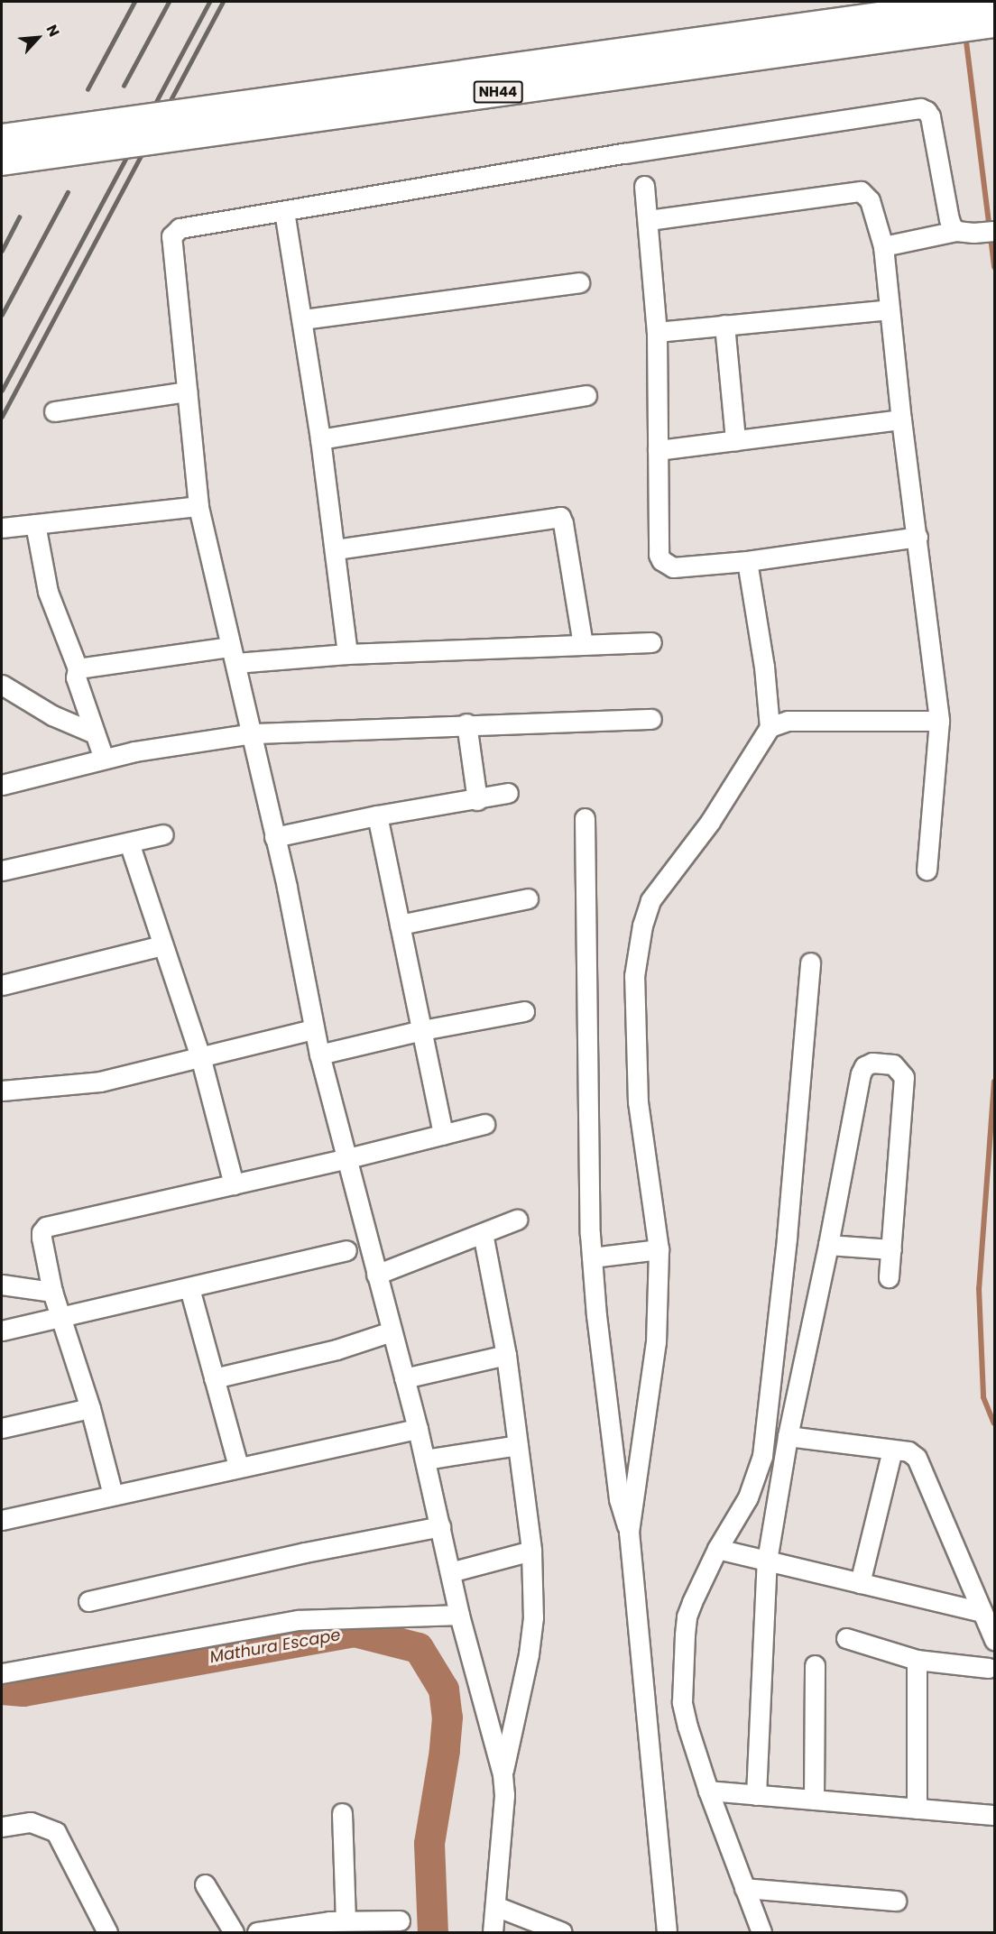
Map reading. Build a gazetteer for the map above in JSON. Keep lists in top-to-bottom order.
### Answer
{
  "streets": {
    "highway": ["NH44"]
  },
  "water": ["Mathura Escape"],
  "north": "top right"
}
